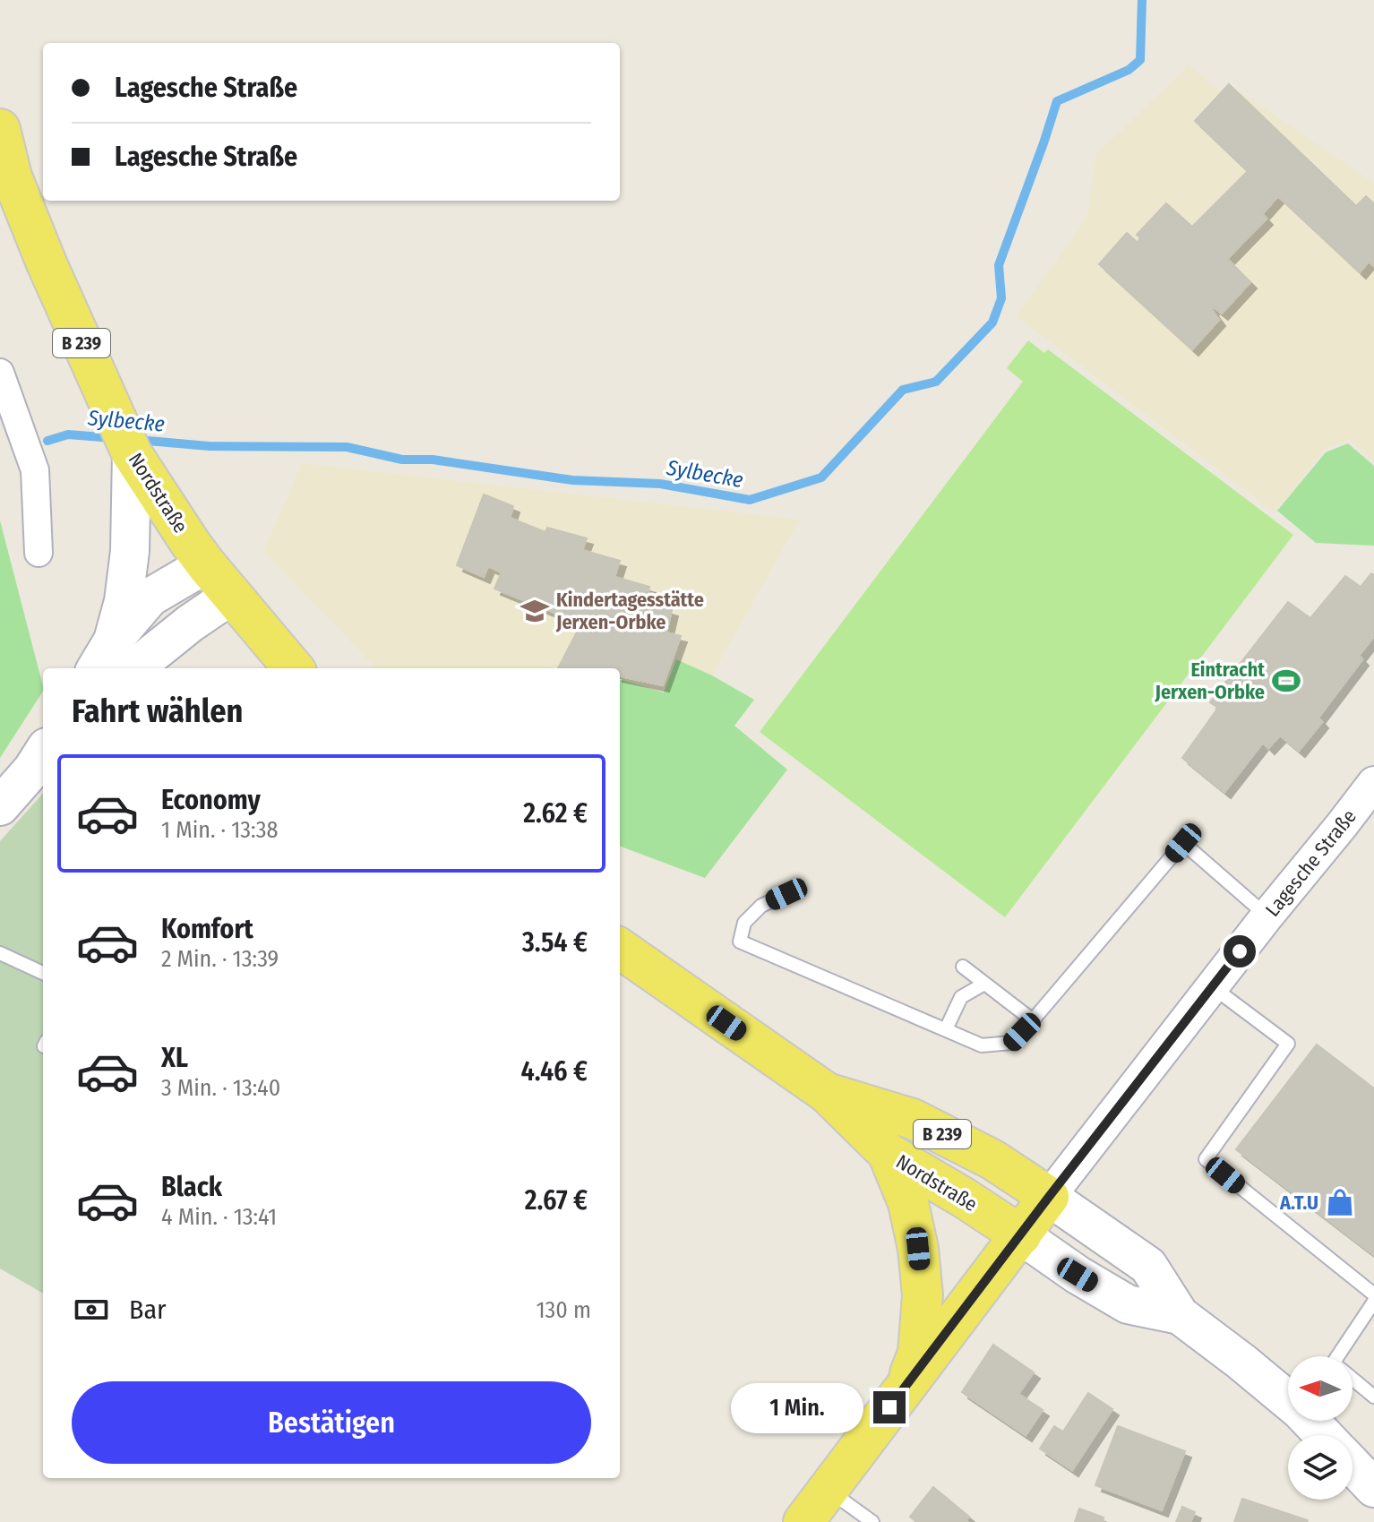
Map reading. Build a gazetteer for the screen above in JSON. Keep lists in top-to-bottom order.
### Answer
{
  "streets": {
    "main road": ["B 239", "Nordstraße", "Lagesche Straße"]
  },
  "crossings": [
    ["Nordstraße", "Lagesche Straße"]
  ],
  "water": ["Sylbecke"],
  "places": {
    "school or university": ["Kindertagesstätte Jerxen-Orbke"],
    "sports": ["Eintracht Jerxen-Orbke"],
    "shop": ["A.T.U"]
  },
  "north": "left",
  "page": {
    "banner": ["Lagesche Straße", "Lagesche Straße"],
    "heading": "Fahrt wählen",
    "list": [
      {
        "name": "Economy",
        "note": "1 Min. · 13:38",
        "value": "2.62 €"
      },
      {
        "name": "Komfort",
        "note": "2 Min. · 13:39",
        "value": "3.54 €"
      },
      {
        "name": "XL",
        "note": "3 Min. · 13:40",
        "value": "4.46 €"
      },
      {
        "name": "Black",
        "note": "4 Min. · 13:41",
        "value": "2.67 €"
      }
    ],
    "pay": ["Bar", "130 m"],
    "buttons": "Bestätigen",
    "bubble": "1 Min."
  }
}
